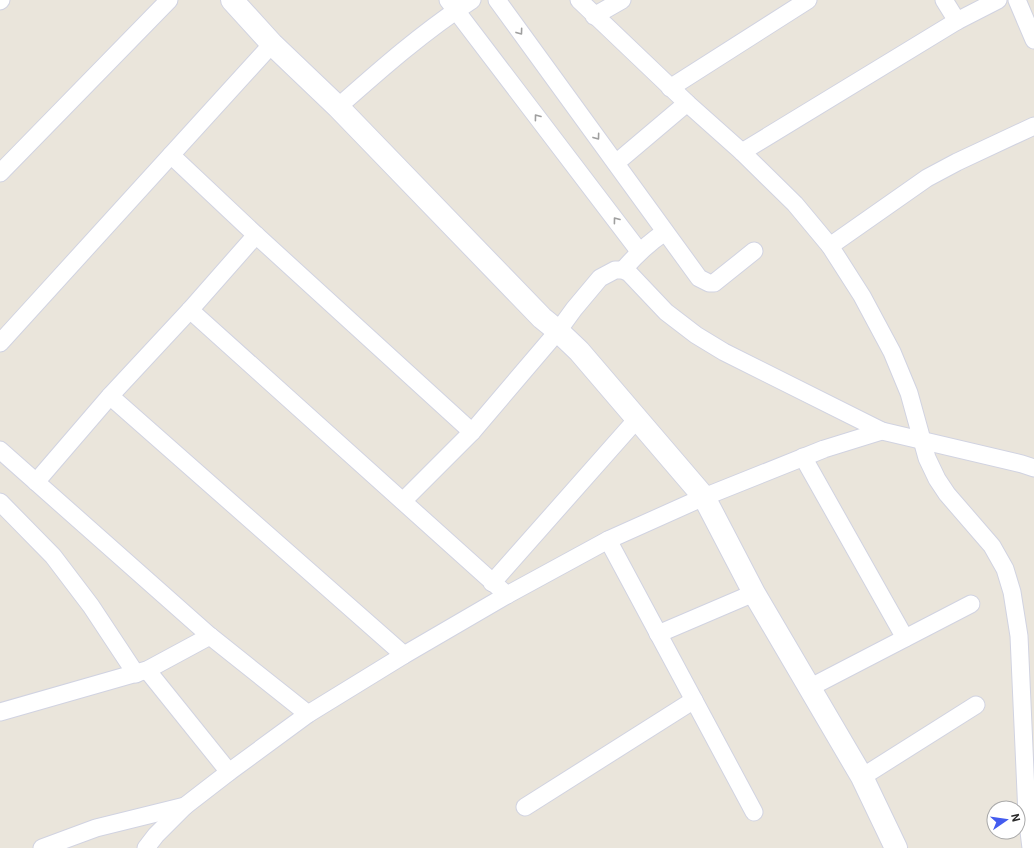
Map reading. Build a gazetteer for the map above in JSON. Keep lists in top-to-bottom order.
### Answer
{
  "north": "right"
}
